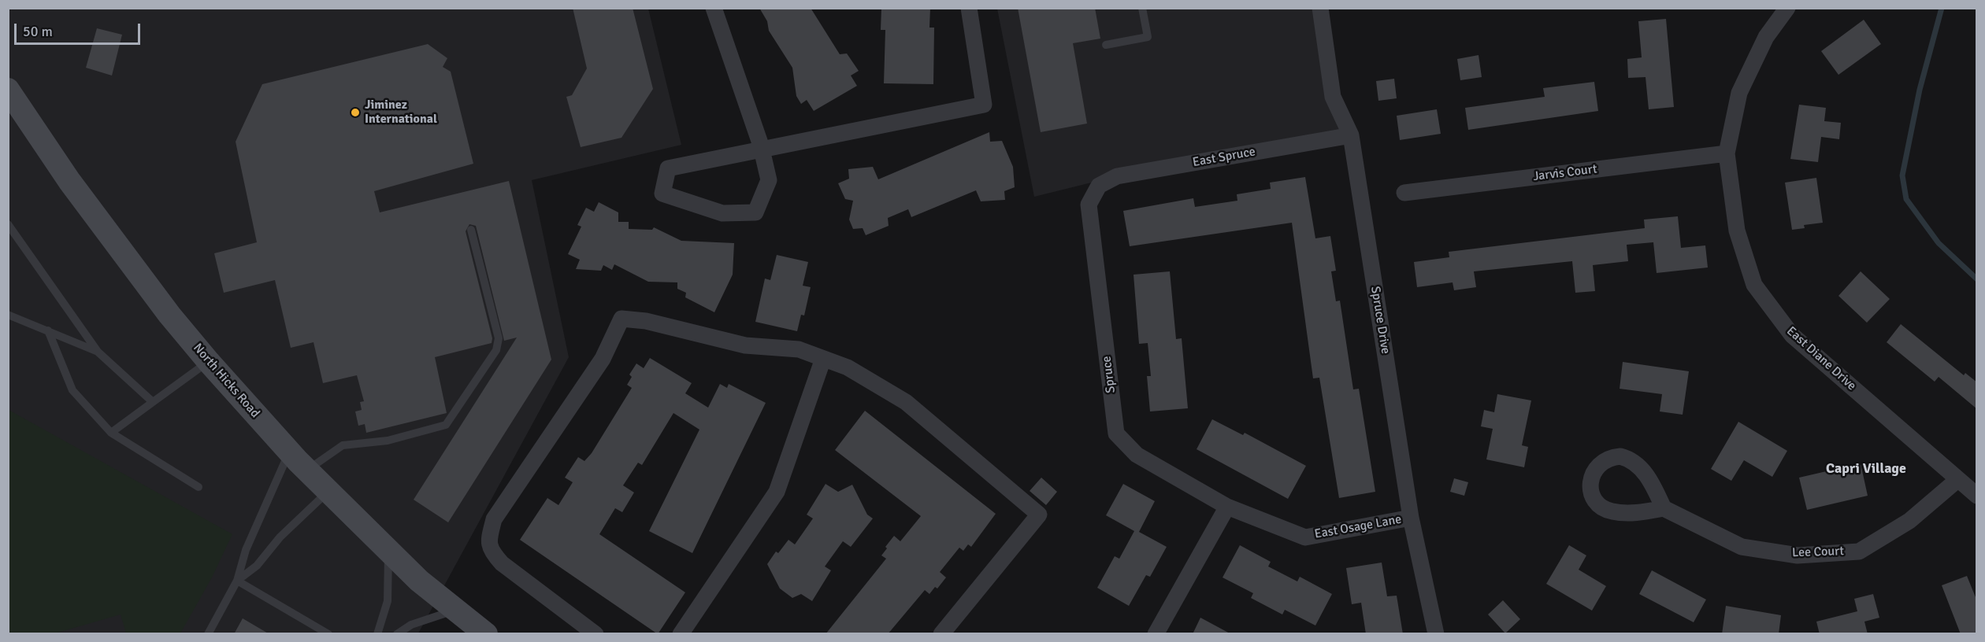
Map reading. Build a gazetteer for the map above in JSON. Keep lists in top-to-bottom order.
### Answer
{
  "streets": {
    "main road": ["North Hicks Road"],
    "street": [
      "East Spruce",
      "Jarvis Court",
      "Spruce Drive",
      "East Diane Drive",
      "Spruce",
      "East Osage Lane",
      "Lee Court"
    ]
  },
  "crossings": [
    ["East Spruce", "Spruce Drive"],
    ["East Spruce", "Spruce"],
    ["Jarvis Court", "East Diane Drive"],
    ["Spruce Drive", "East Osage Lane"],
    ["East Diane Drive", "Lee Court"],
    ["Spruce", "East Osage Lane"]
  ],
  "districts": ["Capri Village"],
  "places": ["Jiminez International"],
  "scale_bar": "50 m"
}
